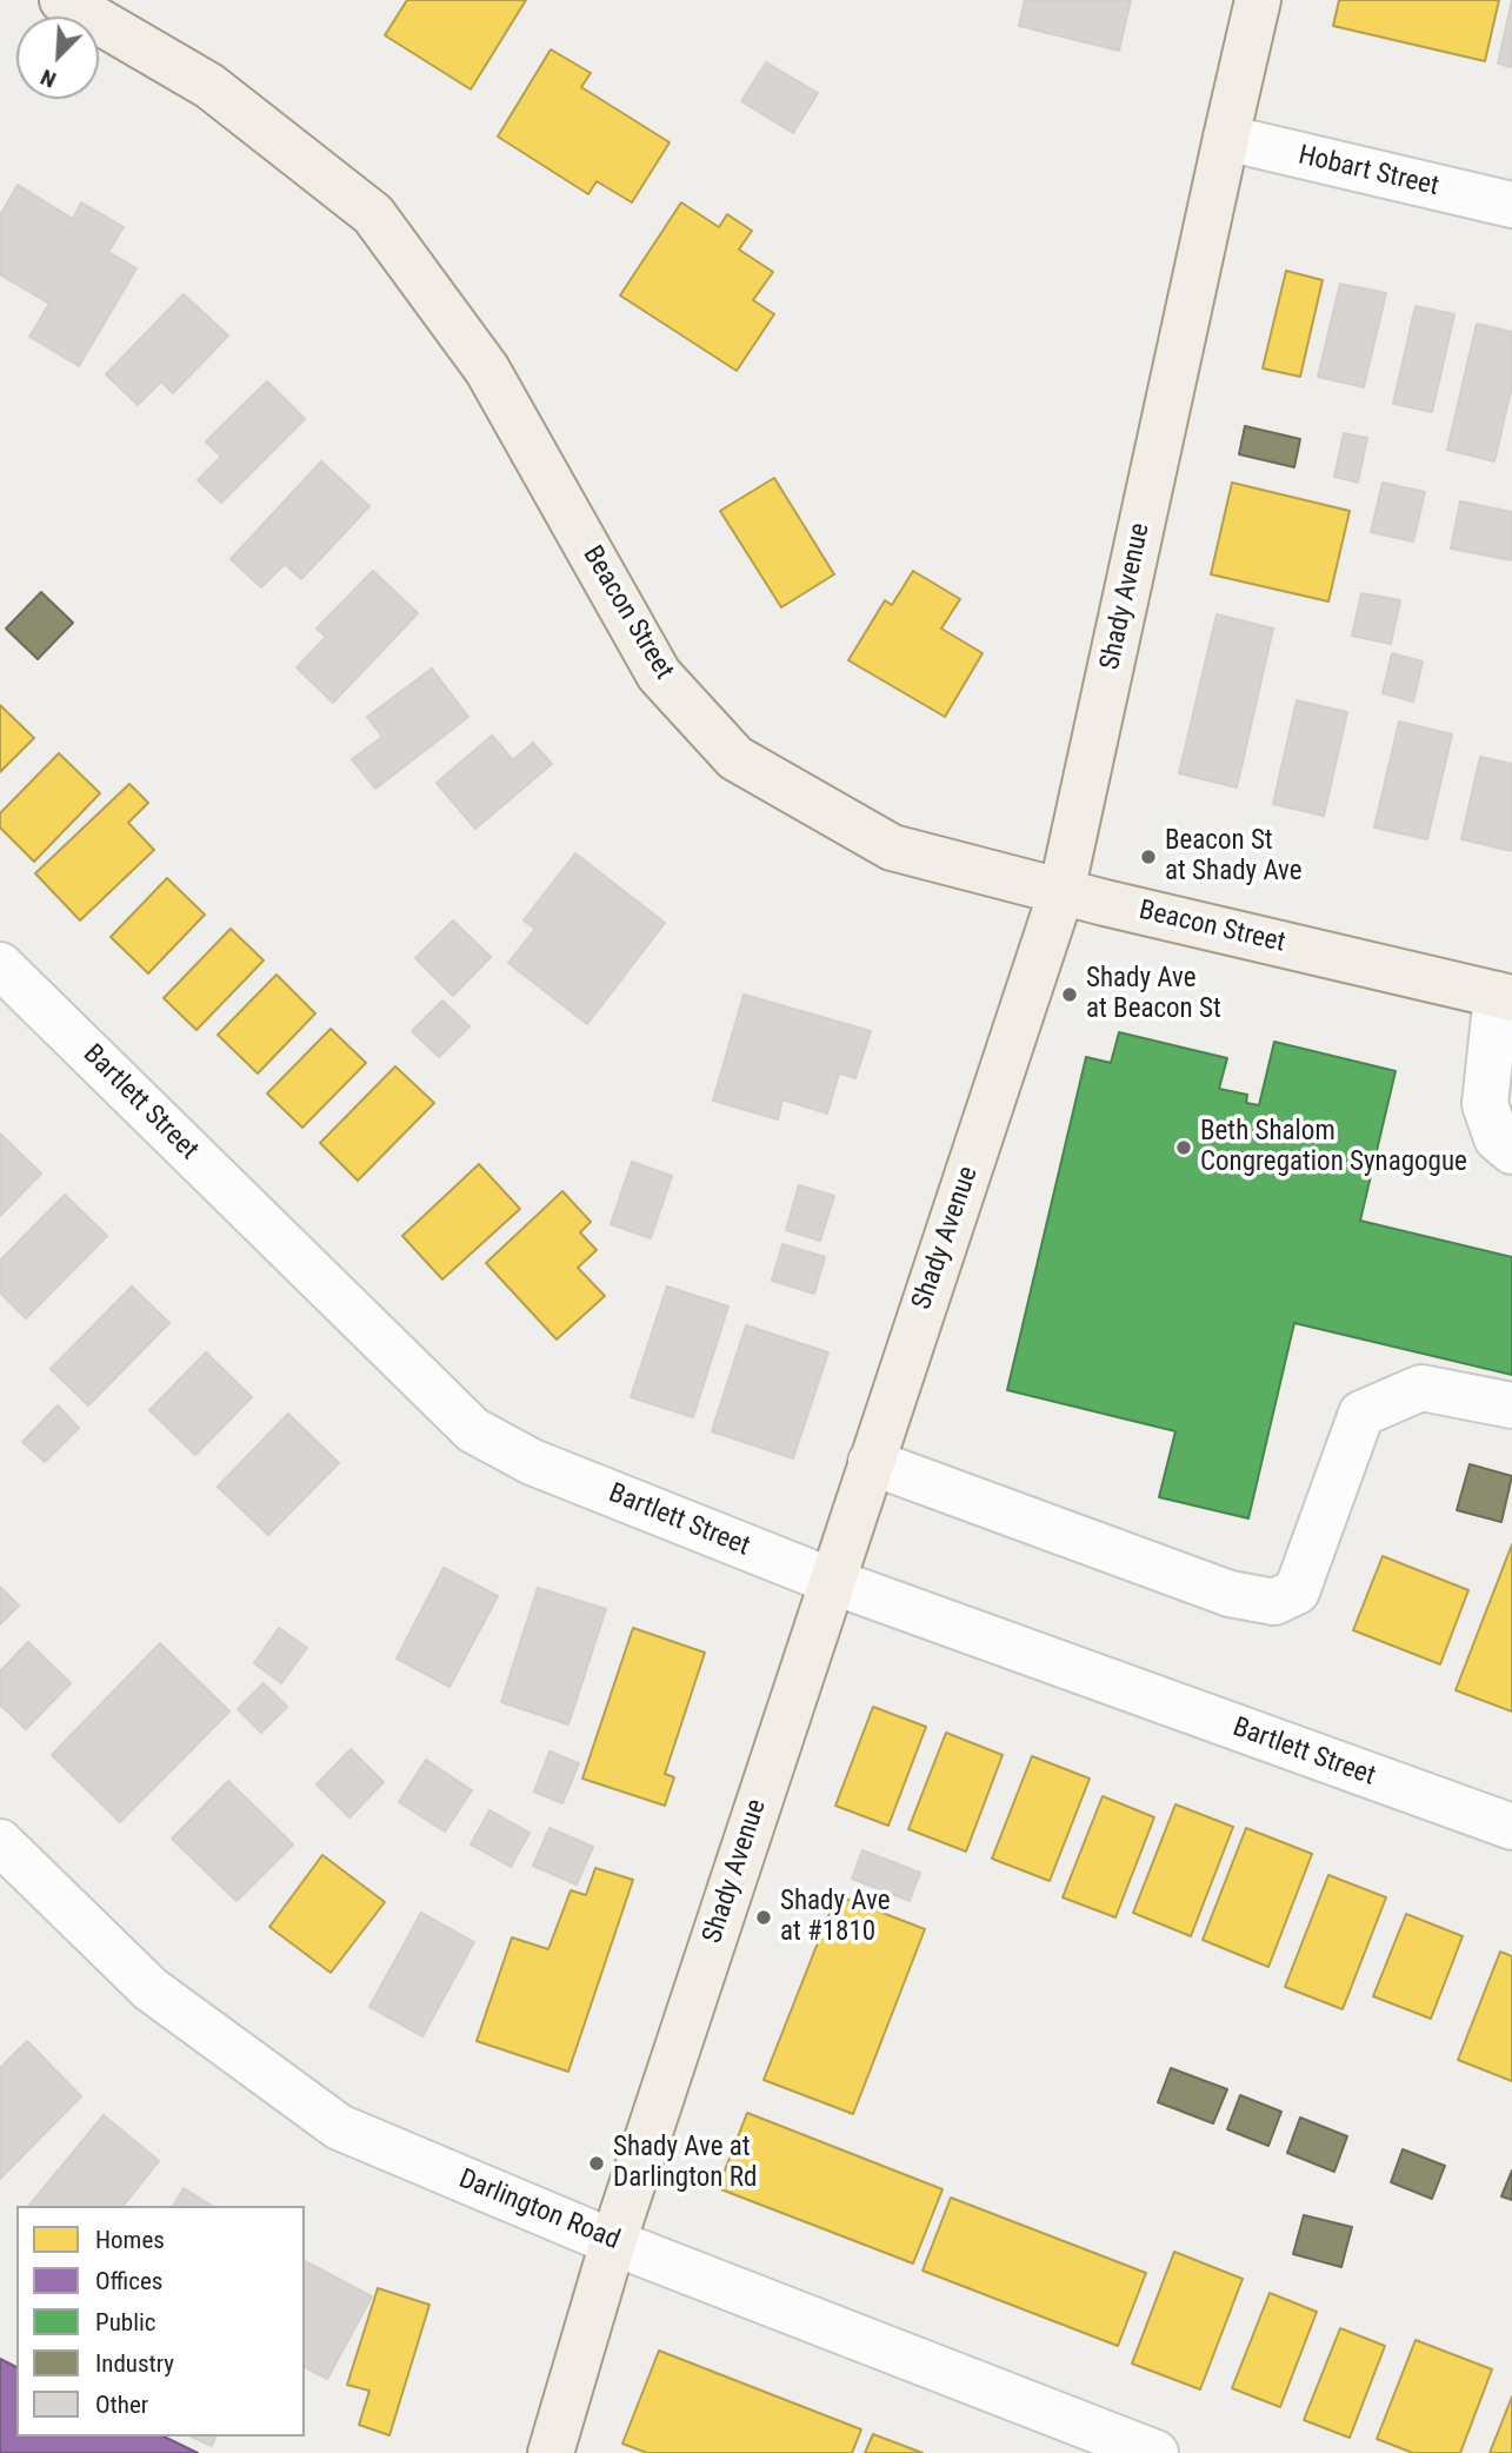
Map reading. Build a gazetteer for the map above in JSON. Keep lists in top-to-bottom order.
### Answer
{
  "streets": {
    "main road": ["Shady Avenue", "Beacon Street"],
    "street": ["Hobart Street", "Bartlett Street", "Darlington Road"]
  },
  "crossings": [
    ["Hobart Street", "Shady Avenue"],
    ["Shady Avenue", "Beacon Street"],
    ["Shady Avenue", "Bartlett Street"],
    ["Shady Avenue", "Darlington Road"]
  ],
  "places": [
    "Beacon St at Shady Ave",
    "Shady Ave at Beacon St",
    "Beth Shalom Congregation Synagogue",
    "Shady Ave at #1810",
    "Shady Ave at Darlington Rd"
  ],
  "legend": [
    "Homes",
    "Offices",
    "Public",
    "Industry",
    "Other"
  ],
  "north": "bottom left"
}
